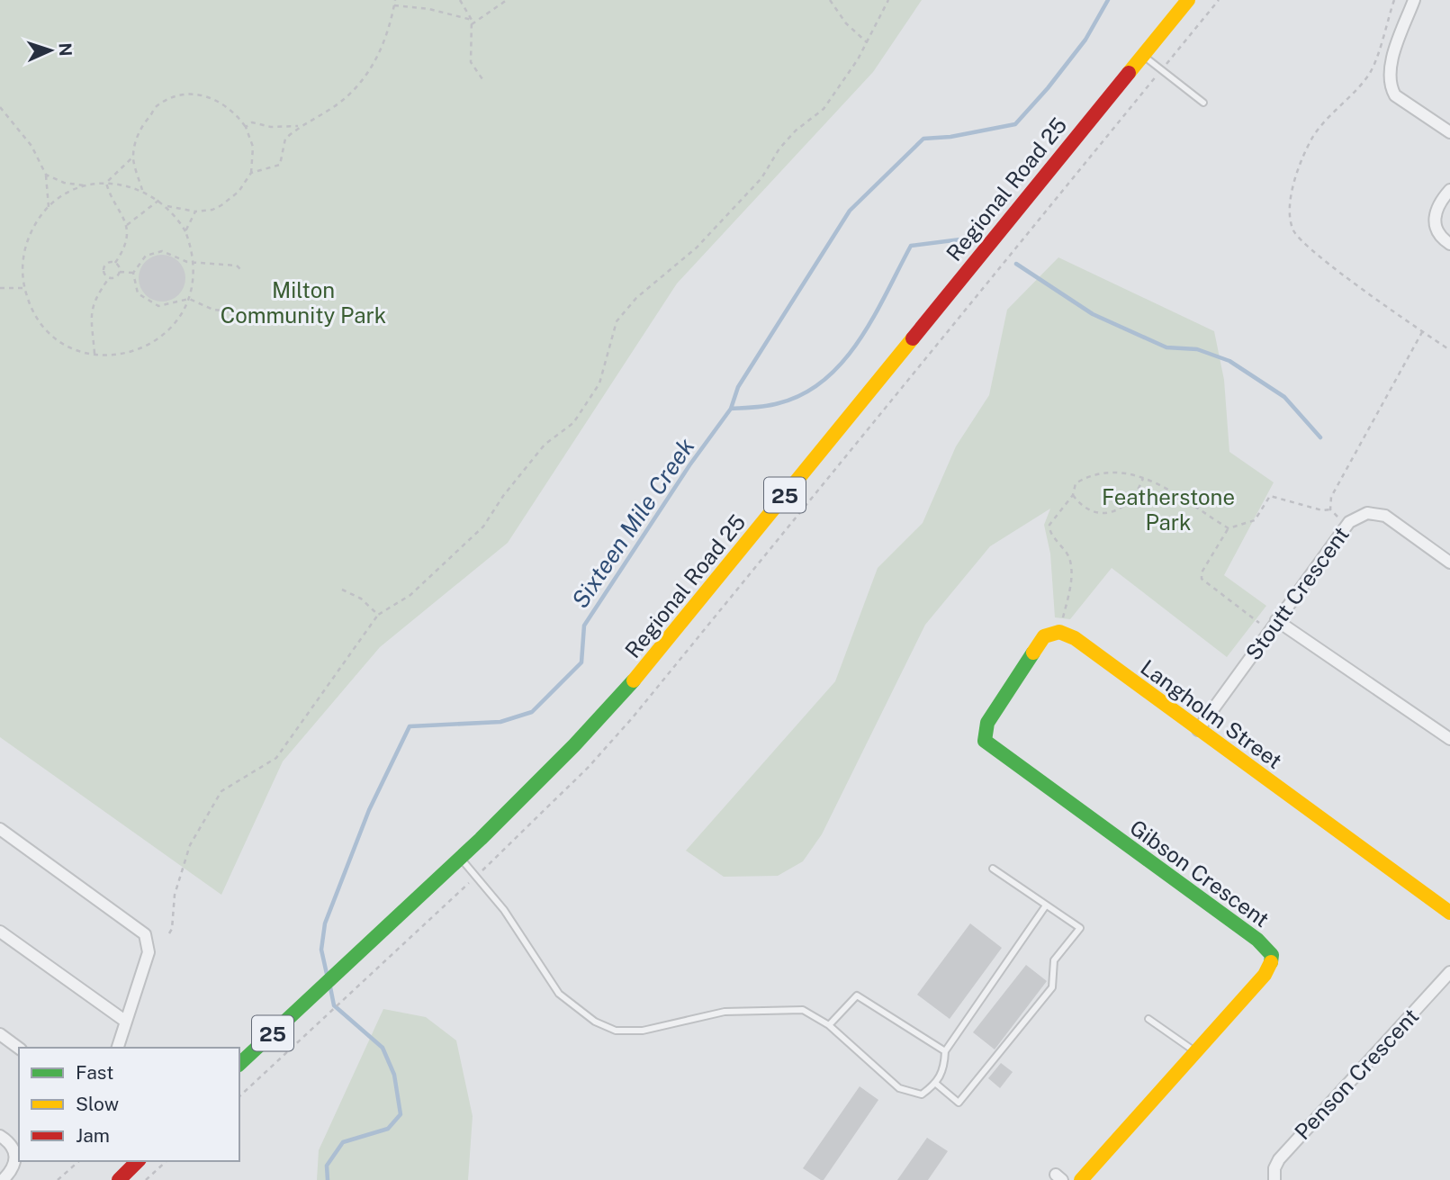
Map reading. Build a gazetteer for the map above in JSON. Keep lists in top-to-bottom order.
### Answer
{
  "streets": {
    "main road": [
      "Regional Road 25",
      "25",
      "Langholm Street",
      "Gibson Crescent"
    ],
    "street": ["Stoutt Crescent", "Penson Crescent"]
  },
  "crossings": [
    ["Stoutt Crescent", "Langholm Street"],
    ["Langholm Street", "Gibson Crescent"]
  ],
  "water": ["Sixteen Mile Creek"],
  "parks": ["Milton Community Park", "Featherstone Park"],
  "legend": ["Fast", "Slow", "Jam"],
  "north": "right"
}
